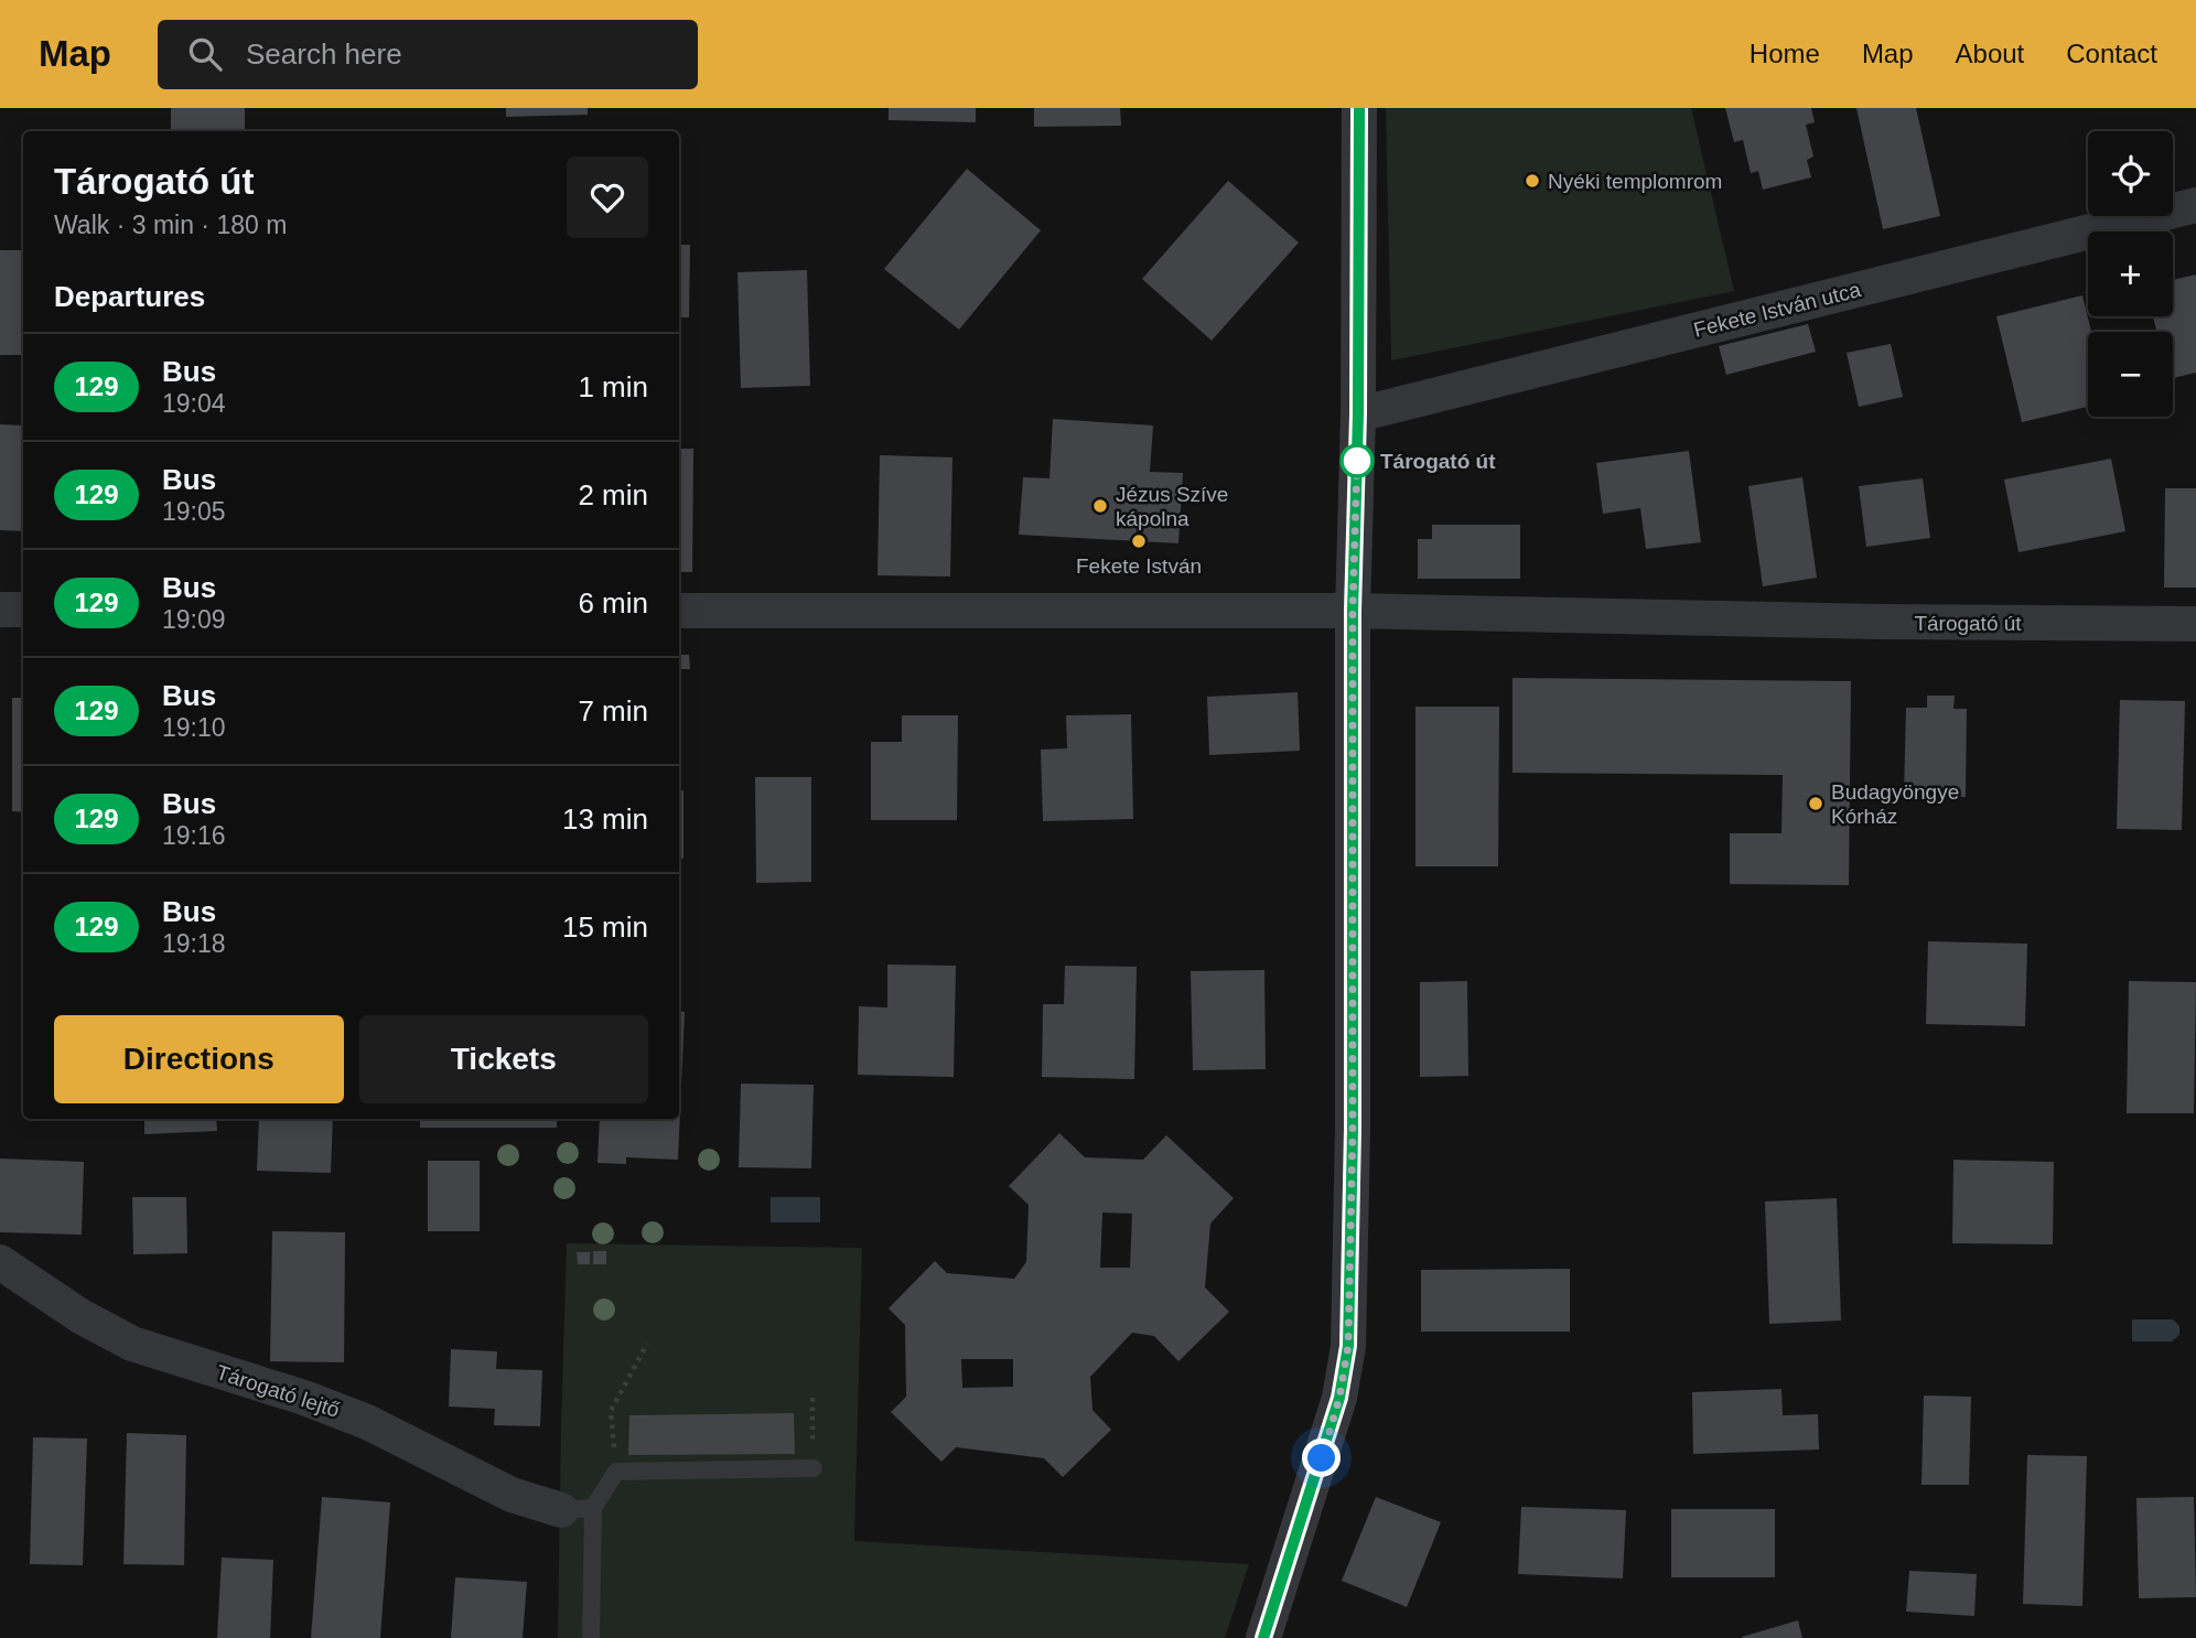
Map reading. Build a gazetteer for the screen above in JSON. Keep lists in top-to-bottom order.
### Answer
{
  "streets": {
    "street": ["Fekete István utca", "Tárogató út", "Tárogató lejtő"]
  },
  "places": [
    "Nyéki templomrom",
    "Tárogató út",
    "Jézus Szíve kápolna",
    "Fekete István",
    "Budagyöngye Kórház"
  ],
  "lines": ["bus line 129"],
  "page": {
    "header": "Map",
    "search": "Search here",
    "nav": [
      "Home",
      "Map",
      "About",
      "Contact"
    ],
    "map_buttons": ["+", "−"],
    "heading": [
      ["Tárogató út", "Walk · 3 min · 180 m"],
      "Departures"
    ],
    "list": [
      {
        "mark": "129",
        "name": "Bus",
        "note": "19:04",
        "value": "1 min"
      },
      {
        "mark": "129",
        "name": "Bus",
        "note": "19:05",
        "value": "2 min"
      },
      {
        "mark": "129",
        "name": "Bus",
        "note": "19:09",
        "value": "6 min"
      },
      {
        "mark": "129",
        "name": "Bus",
        "note": "19:10",
        "value": "7 min"
      },
      {
        "mark": "129",
        "name": "Bus",
        "note": "19:16",
        "value": "13 min"
      },
      {
        "mark": "129",
        "name": "Bus",
        "note": "19:18",
        "value": "15 min"
      }
    ],
    "buttons": ["Directions", "Tickets"]
  }
}
